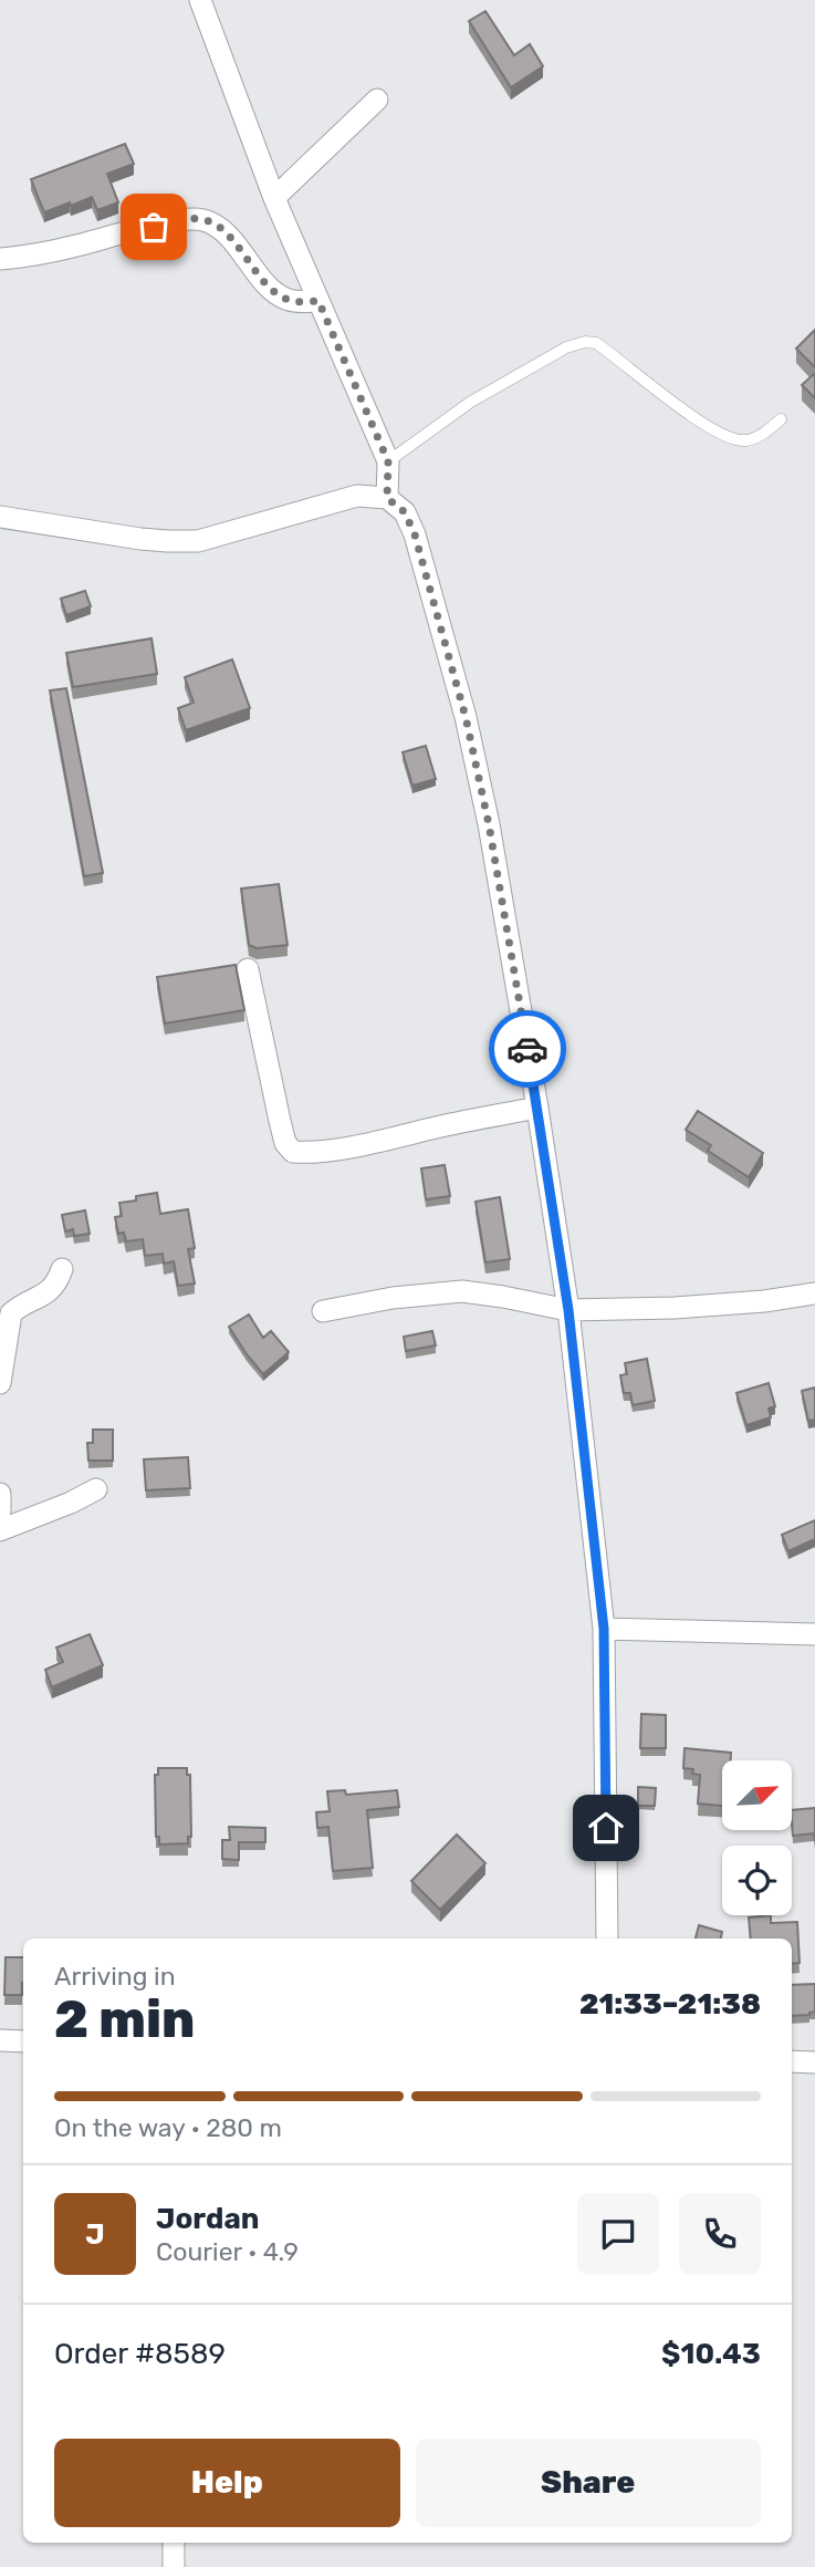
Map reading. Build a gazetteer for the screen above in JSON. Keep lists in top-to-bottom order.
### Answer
{
  "north": "top right",
  "page": {
    "heading": ["2 min", "Arriving in", "21:33–21:38"],
    "panel": [
      "Jordan",
      "Courier · 4.9",
      "Order #8589",
      "$10.43"
    ],
    "bar": "On the way · 280 m",
    "round": "J",
    "buttons": ["Help", "Share"]
  }
}
